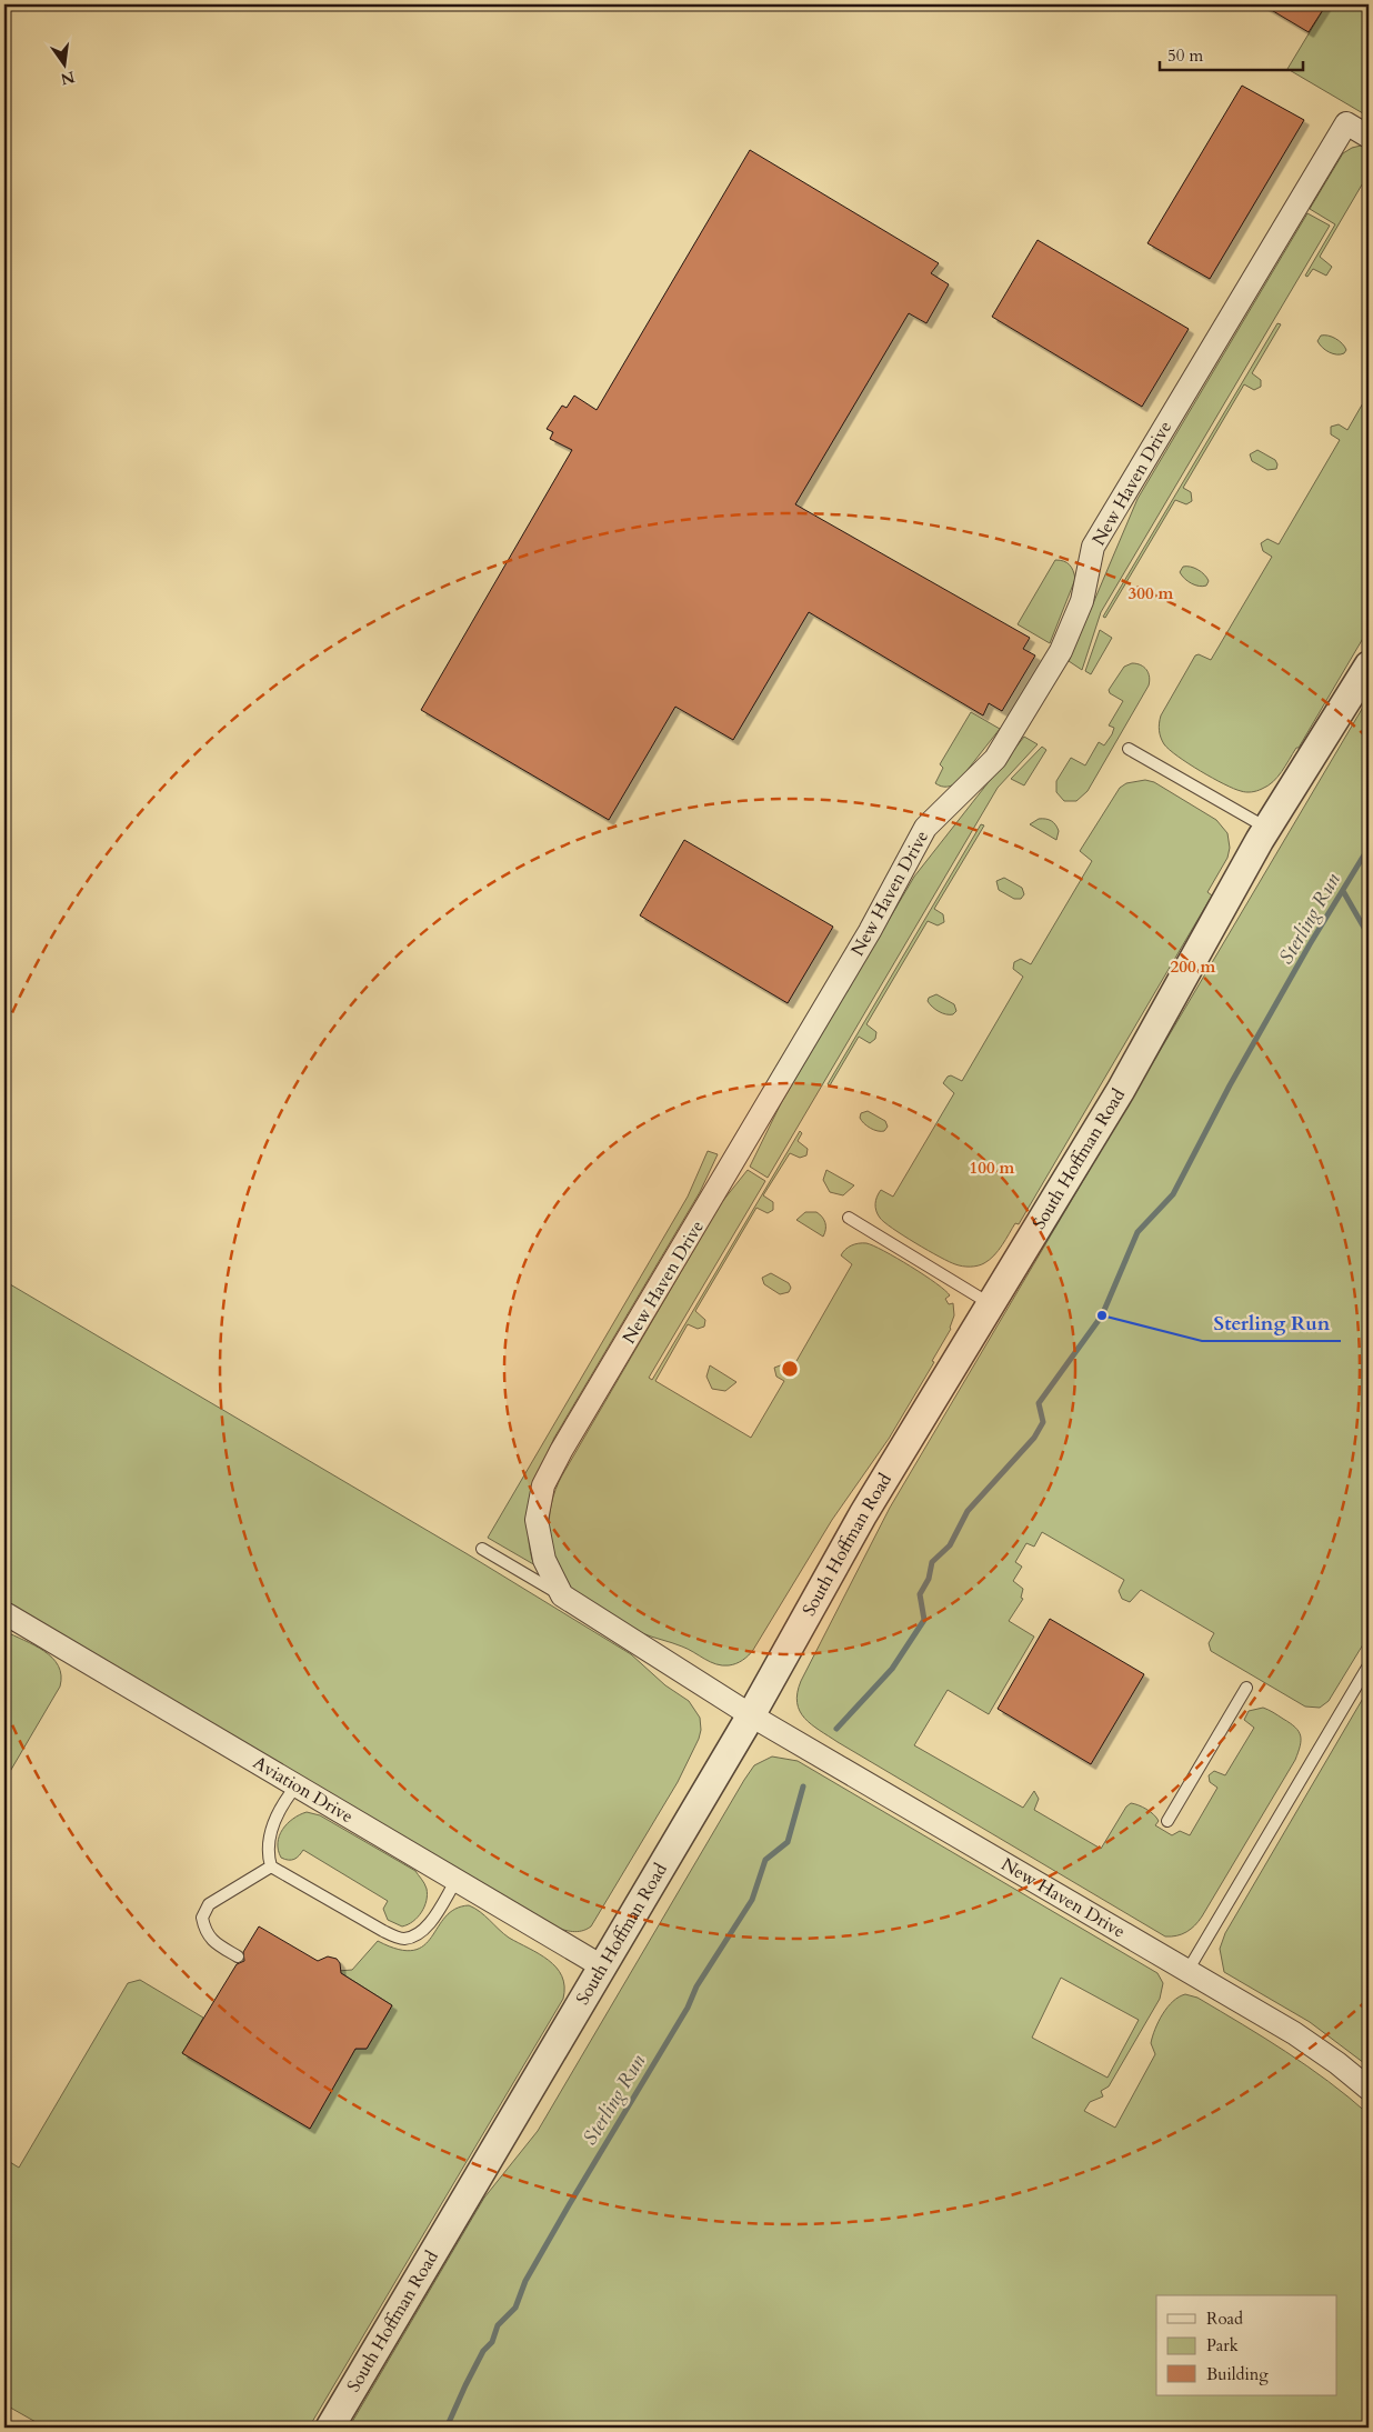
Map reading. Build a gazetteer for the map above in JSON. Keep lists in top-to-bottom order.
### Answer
{
  "streets": {
    "street": ["New Haven Drive", "South Hoffman Road", "Aviation Drive"]
  },
  "crossings": [
    ["New Haven Drive", "South Hoffman Road"],
    ["South Hoffman Road", "Aviation Drive"]
  ],
  "water": ["Sterling Run"],
  "places": ["Sterling Run"],
  "legend": ["Road", "Park", "Building"],
  "scale_bar": "50 m",
  "north": "bottom",
  "rings": ["300 m", "200 m", "100 m"]
}
